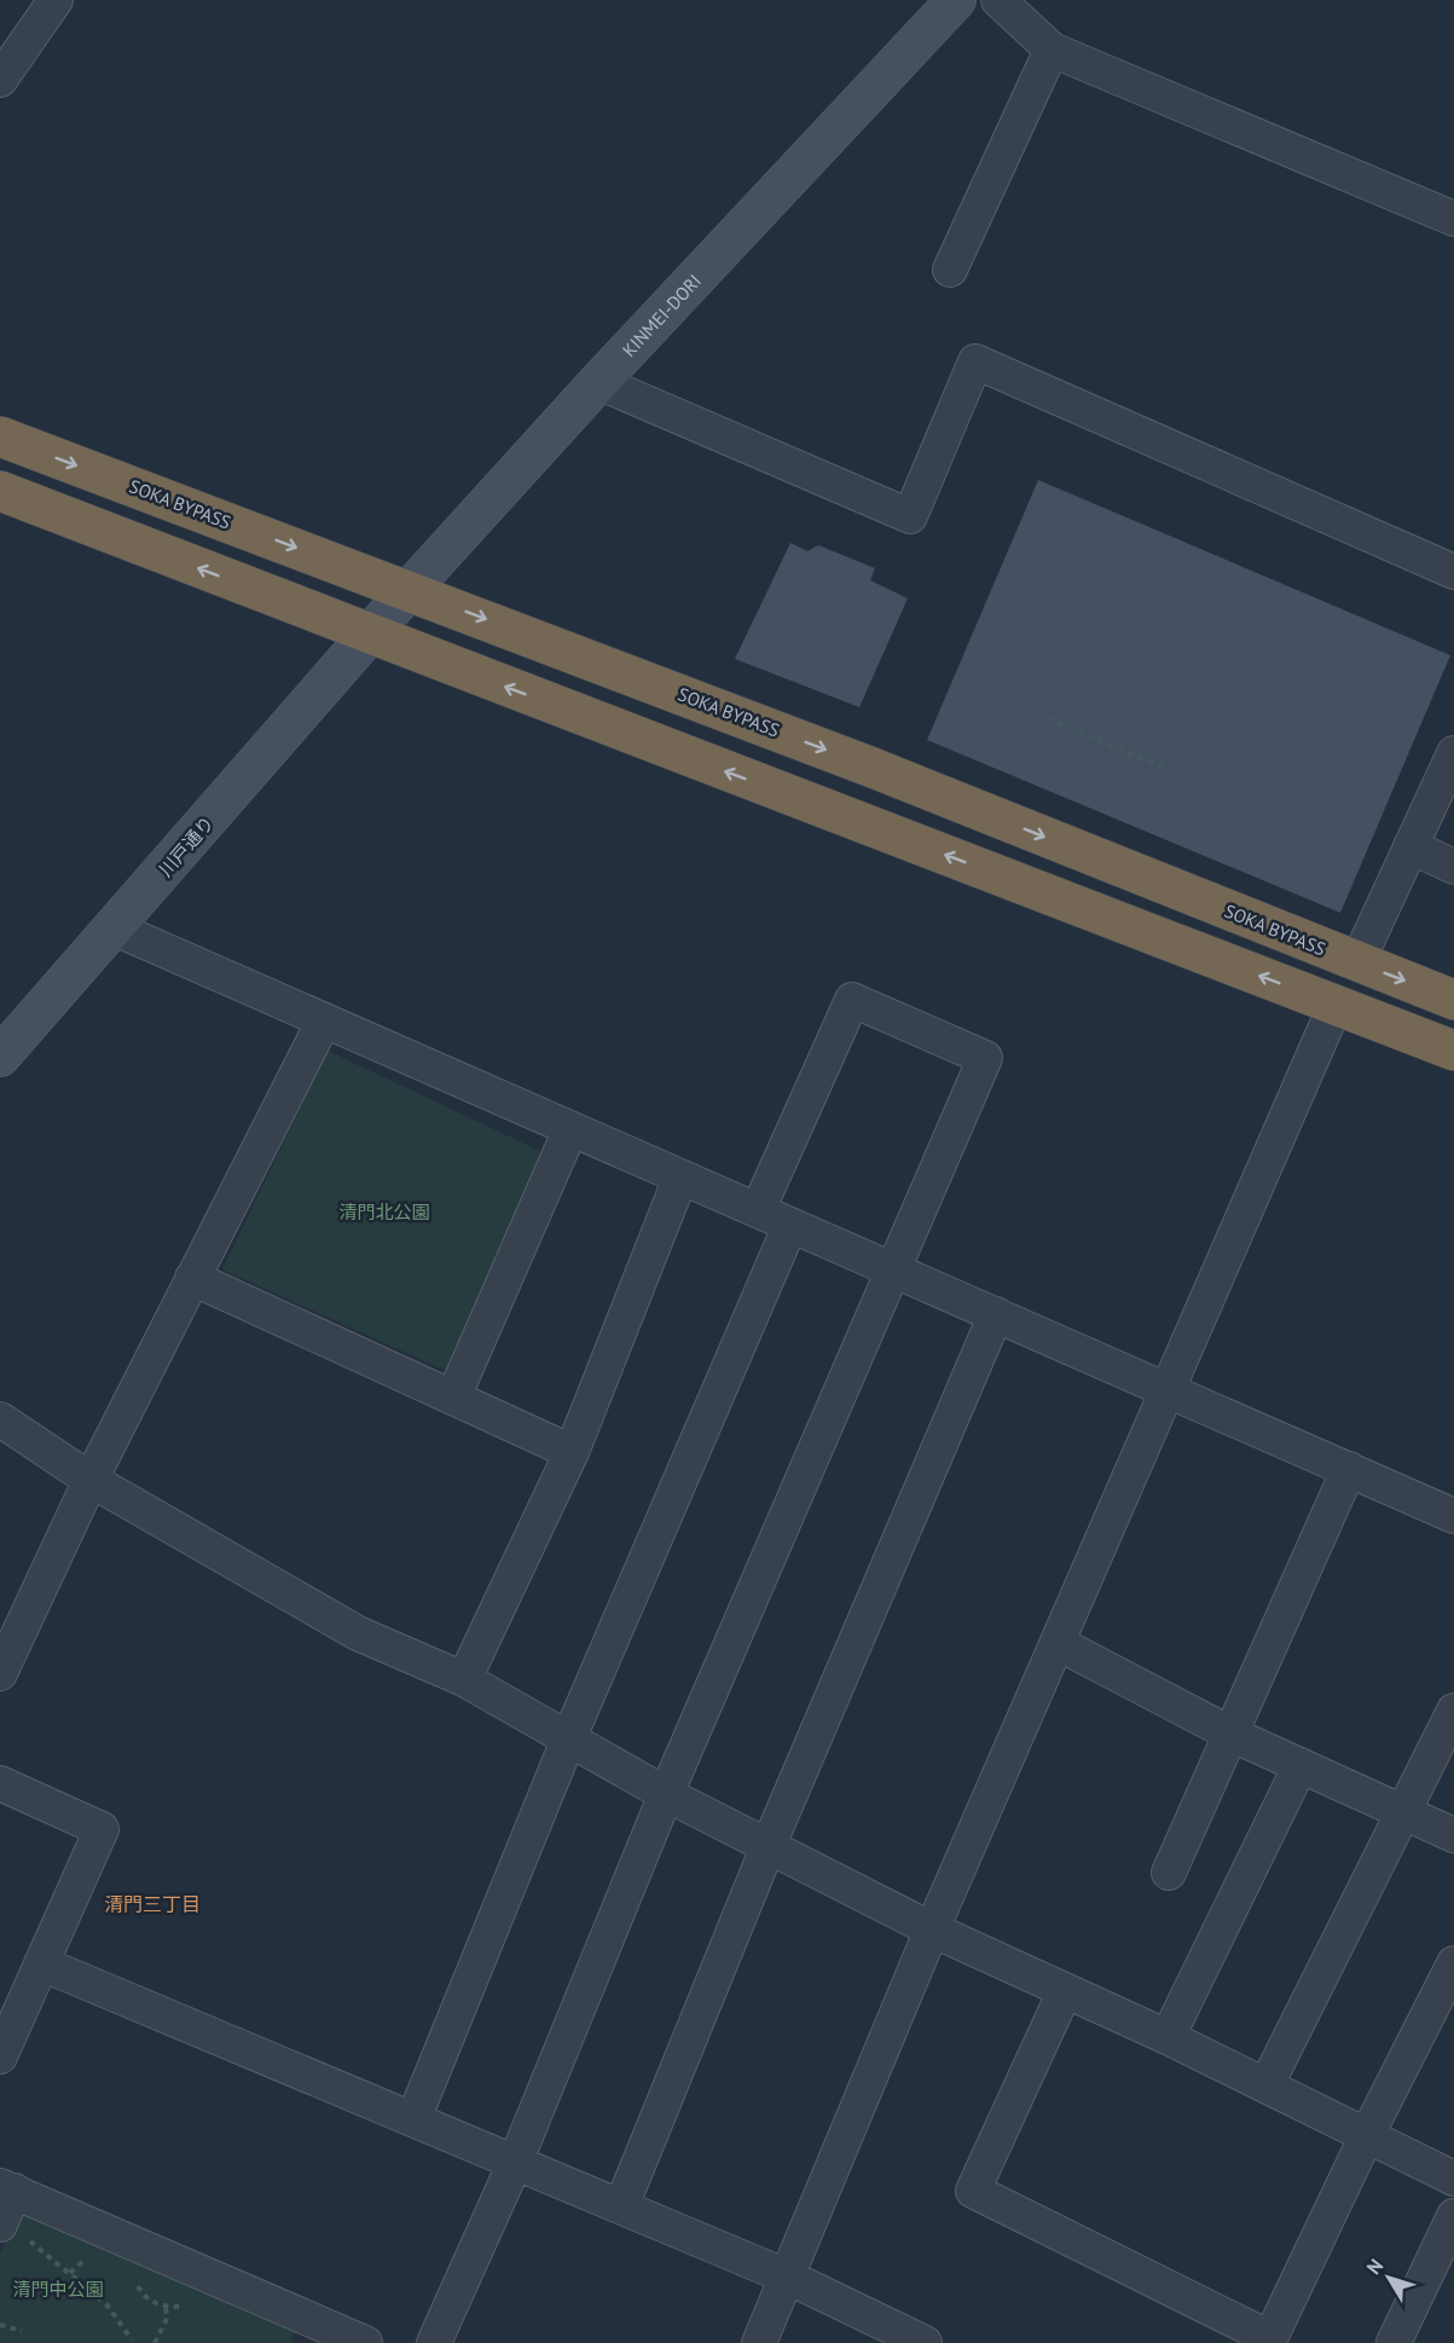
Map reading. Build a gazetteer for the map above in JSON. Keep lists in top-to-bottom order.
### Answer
{
  "streets": {
    "highway": ["SOKA BYPASS"],
    "street": ["KINMEI-DORI", "川戸通り"]
  },
  "crossings": [
    ["KINMEI-DORI", "SOKA BYPASS"],
    ["KINMEI-DORI", "川戸通り"]
  ],
  "districts": ["清門三丁目"],
  "parks": ["清門北公園", "清門中公園"],
  "north": "top left"
}
